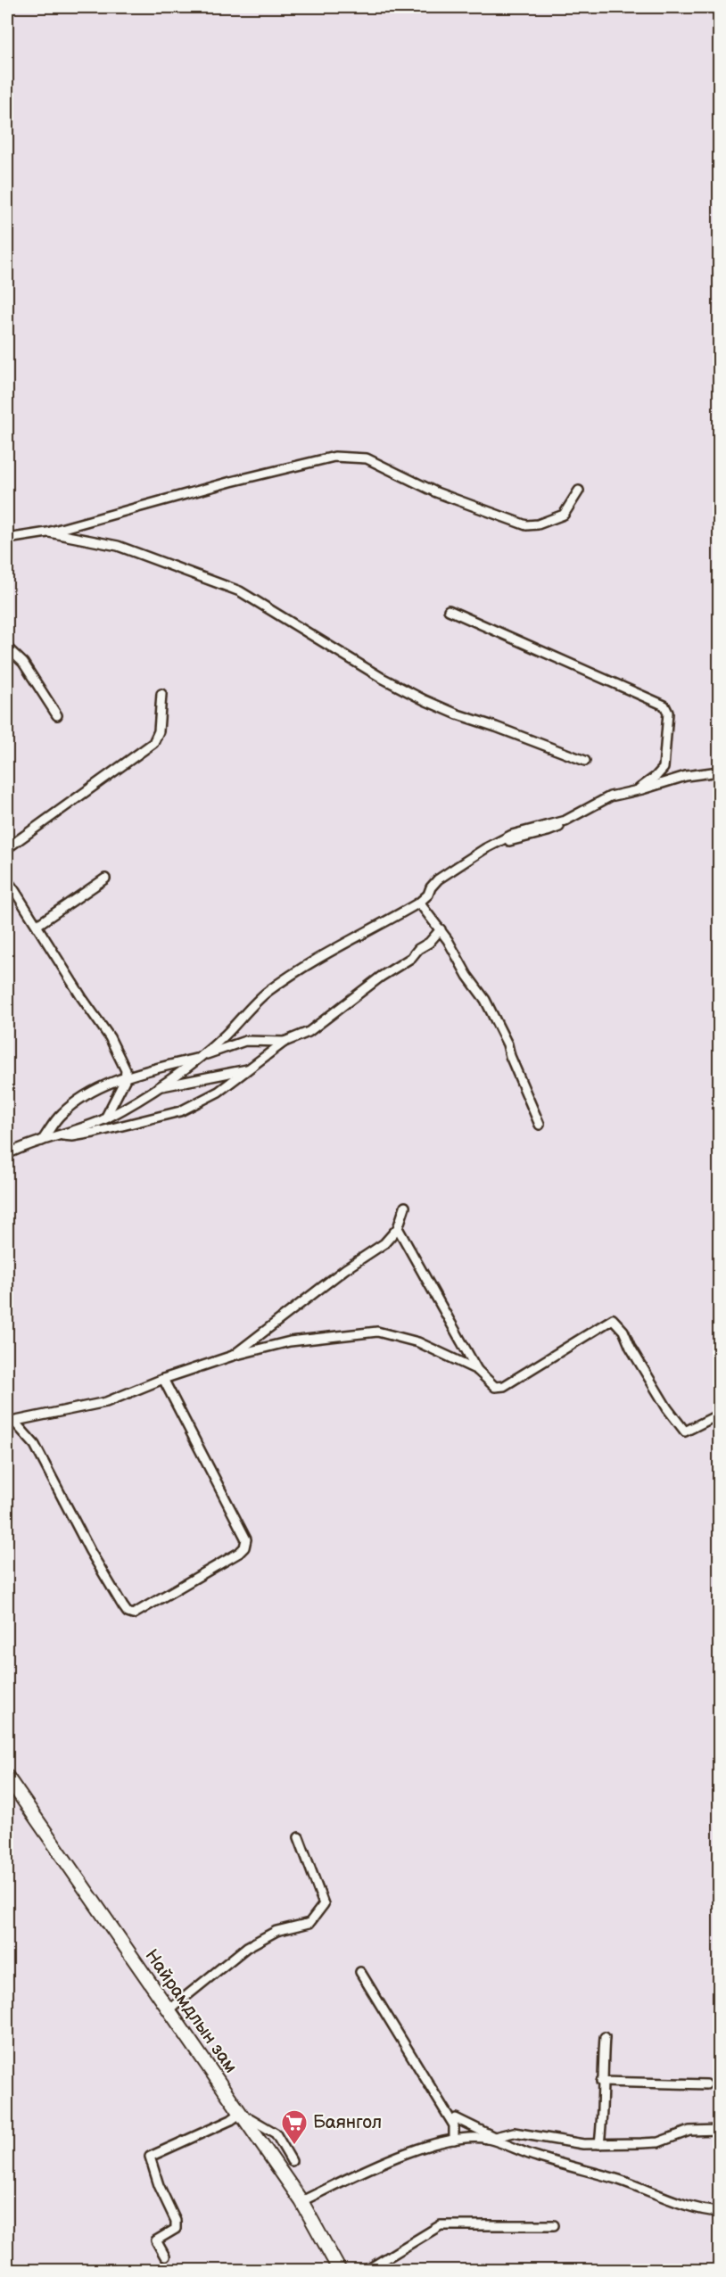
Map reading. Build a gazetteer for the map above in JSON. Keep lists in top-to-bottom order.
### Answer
{
  "streets": {
    "main road": ["Найрамдлын зам"]
  },
  "places": {
    "supermarket": ["Баянгол"]
  }
}
